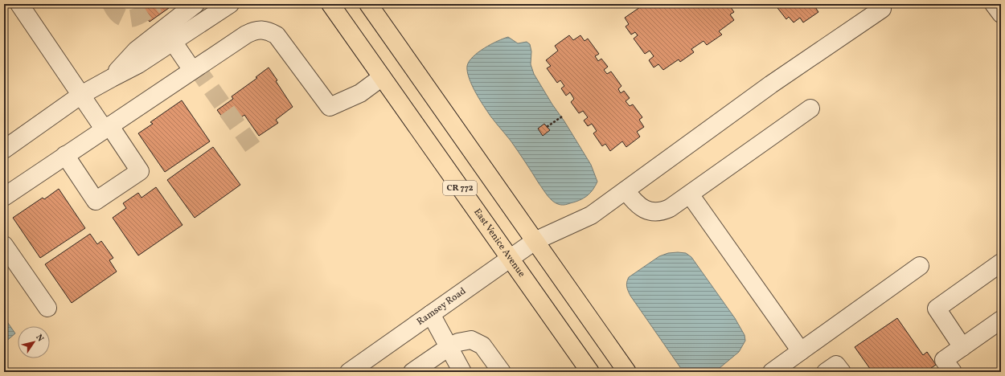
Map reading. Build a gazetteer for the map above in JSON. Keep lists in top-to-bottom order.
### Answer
{
  "streets": {
    "main road": ["CR 772", "East Venice Avenue"],
    "street": ["Ramsey Road"]
  },
  "crossings": [
    ["CR 772", "Ramsey Road"],
    ["East Venice Avenue", "Ramsey Road"]
  ],
  "north": "top right"
}
